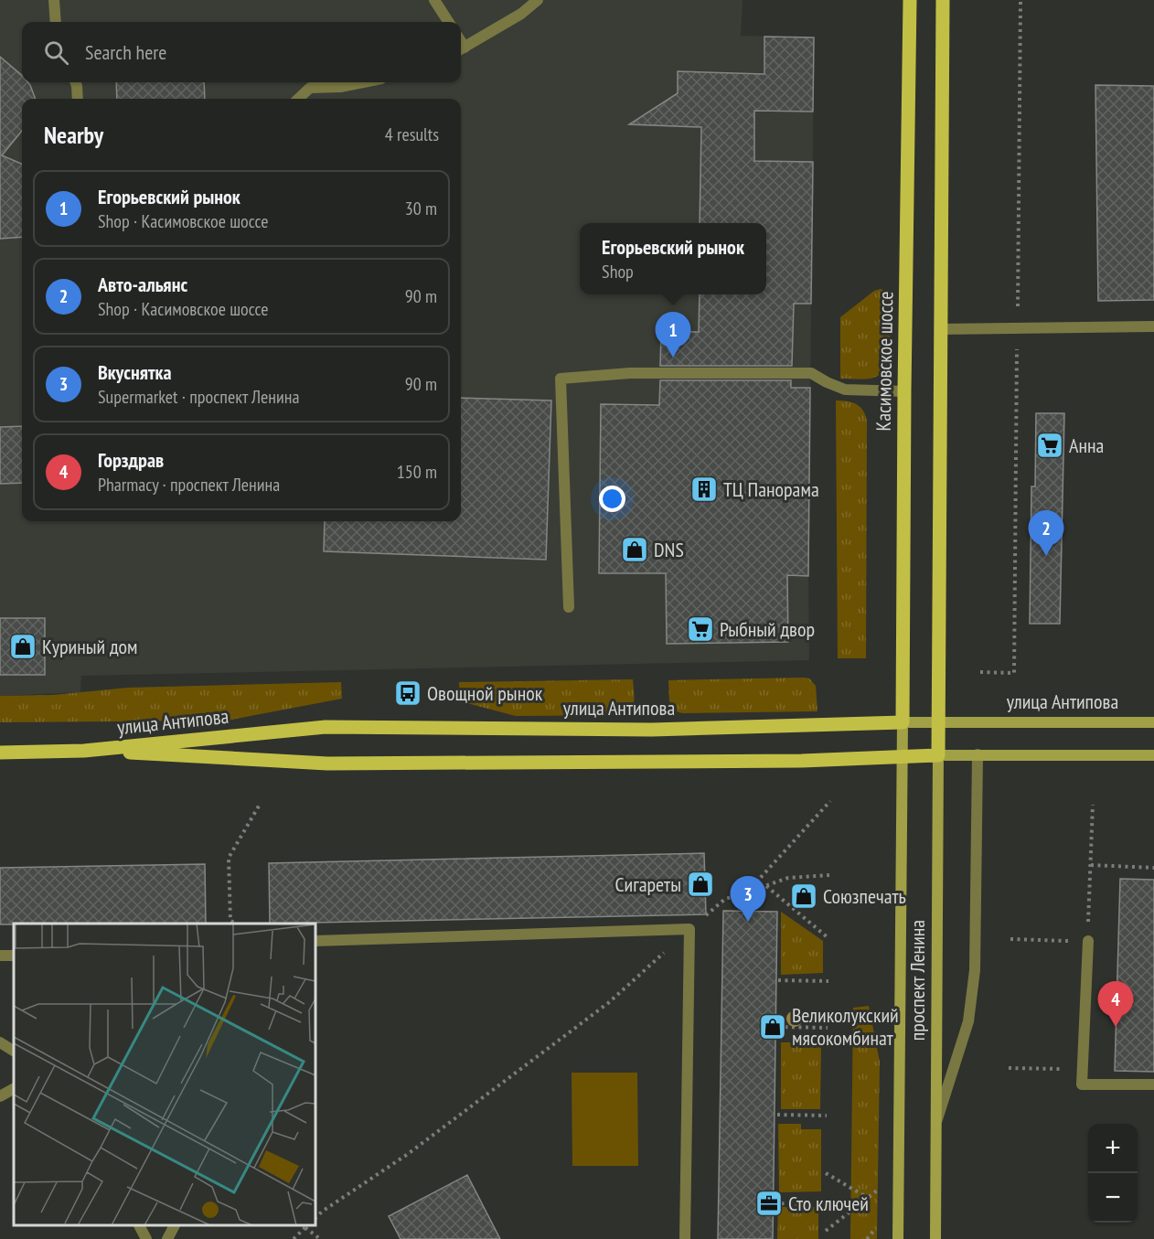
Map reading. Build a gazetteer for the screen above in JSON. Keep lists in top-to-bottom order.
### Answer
{
  "streets": {
    "main road": ["Касимовское шоссе", "улица Антипова", "проспект Ленина"]
  },
  "crossings": [
    ["Касимовское шоссе", "улица Антипова"],
    ["Касимовское шоссе", "проспект Ленина"],
    ["улица Антипова", "проспект Ленина"]
  ],
  "places": {
    "supermarket": ["Анна", "Рыбный двор"],
    "building": ["ТЦ Панорама"],
    "shop": [
      "DNS",
      "Куриный дом",
      "Сигареты",
      "Союзпечать",
      "Великолукский мясокомбинат"
    ],
    "bus stop": ["Овощной рынок"],
    "office": ["Сто ключей"]
  },
  "page": {
    "search": "Search here",
    "heading": ["Nearby", "4 results"],
    "list": [
      {
        "mark": "1",
        "name": "Егорьевский рынок",
        "note": "Shop · Касимовское шоссе",
        "value": "30 m"
      },
      {
        "mark": "2",
        "name": "Авто-альянс",
        "note": "Shop · Касимовское шоссе",
        "value": "90 m"
      },
      {
        "mark": "3",
        "name": "Вкуснятка",
        "note": "Supermarket · проспект Ленина",
        "value": "90 m"
      },
      {
        "mark": "4",
        "name": "Горздрав",
        "note": "Pharmacy · проспект Ленина",
        "value": "150 m"
      }
    ],
    "popup": ["Егорьевский рынок", "Shop"],
    "pins": [
      "1",
      "2",
      "3",
      "4"
    ],
    "map_buttons": ["+", "−"]
  }
}
